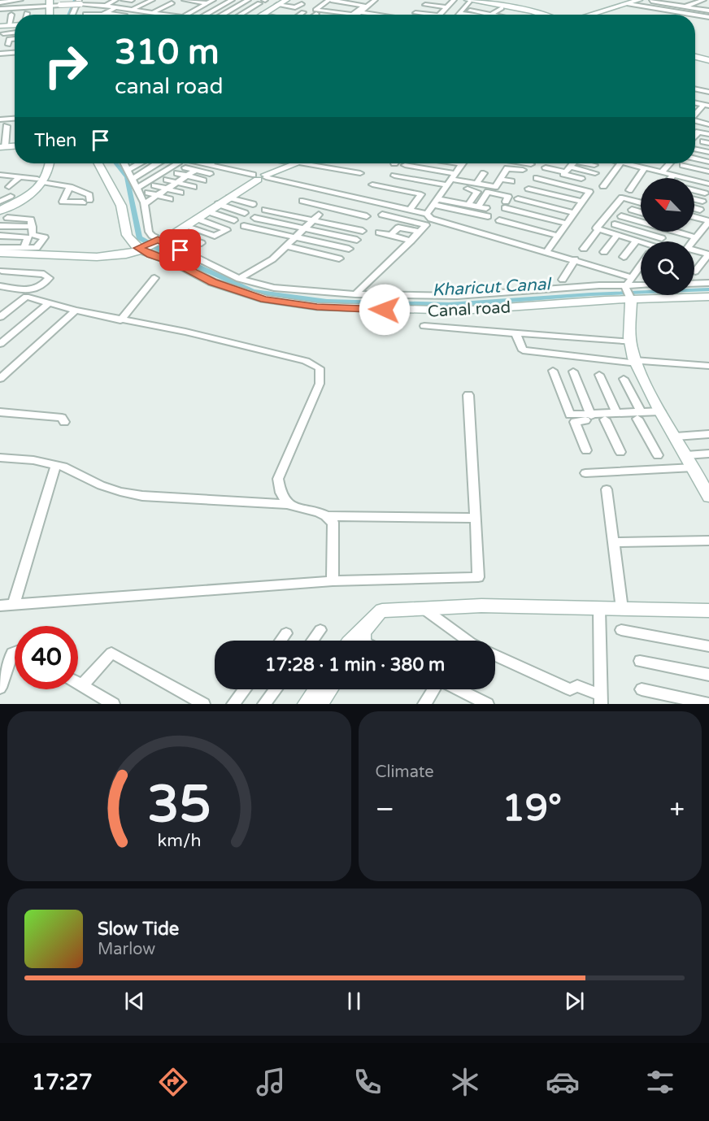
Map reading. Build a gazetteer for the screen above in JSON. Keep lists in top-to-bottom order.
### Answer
{
  "streets": {
    "street": ["Canal road"]
  },
  "water": ["Kharicut Canal"],
  "north": "top left",
  "page": {
    "turn": ["310 m", "canal road"],
    "then": "Then",
    "limit": "40",
    "trip": "17:28 · 1 min · 380 m",
    "tile": "Climate",
    "heat": ["−", "19°", "+"],
    "song": ["Slow Tide", "Marlow"],
    "tabs": "17:27",
    "gauge": ["35", "km/h"]
  }
}
